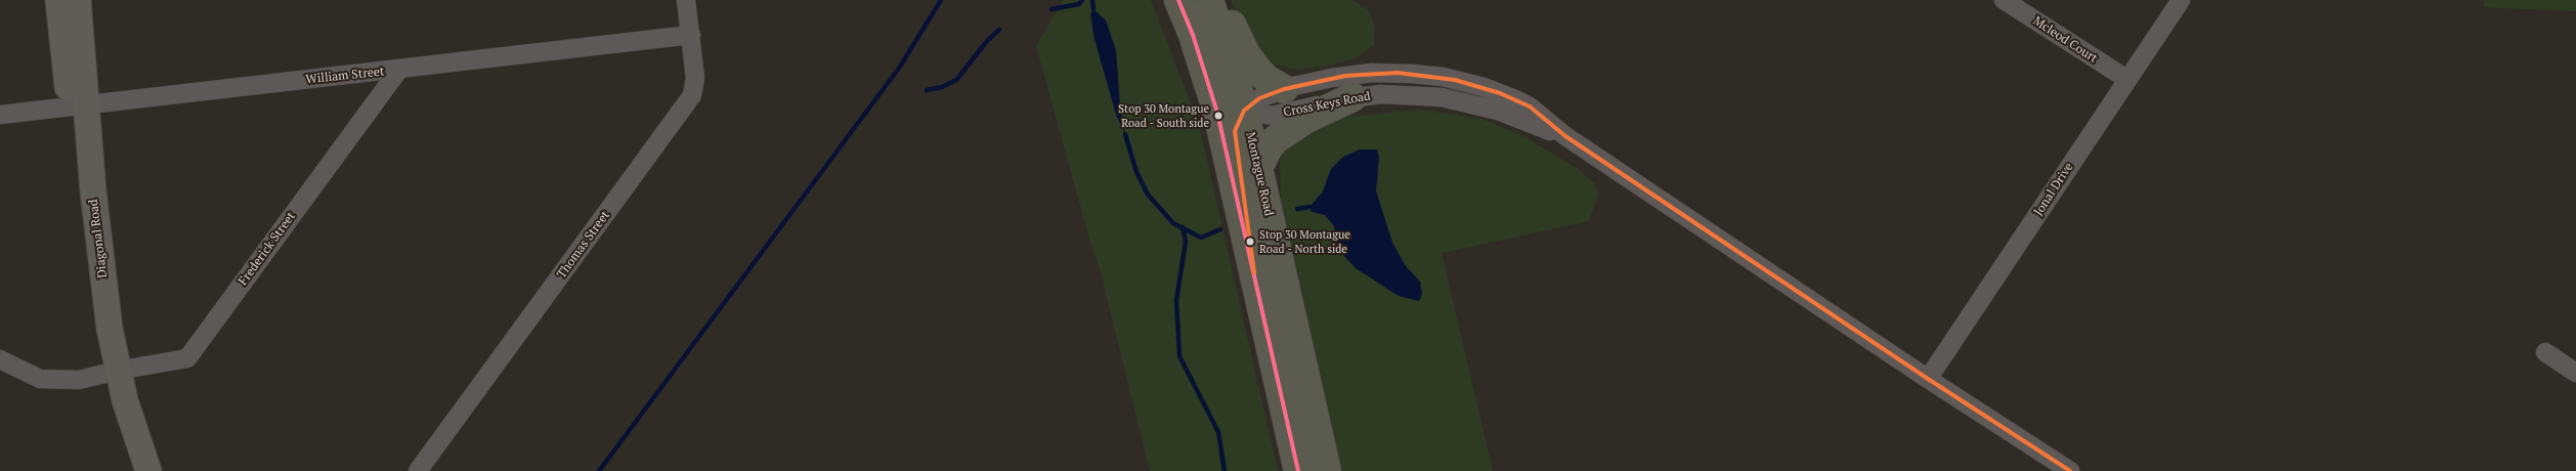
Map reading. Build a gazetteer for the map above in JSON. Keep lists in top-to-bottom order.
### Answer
{
  "streets": {
    "main road": ["Montague Road"],
    "street": [
      "Mcleod Court",
      "William Street",
      "Cross Keys Road",
      "Jonal Drive",
      "Diagonal Road",
      "Thomas Street",
      "Frederick Street"
    ]
  },
  "crossings": [
    ["Mcleod Court", "Jonal Drive"],
    ["William Street", "Diagonal Road"],
    ["William Street", "Thomas Street"],
    ["William Street", "Frederick Street"],
    ["Cross Keys Road", "Montague Road"],
    ["Cross Keys Road", "Jonal Drive"],
    ["Diagonal Road", "Frederick Street"]
  ],
  "places": ["Stop 30 Montague Road - South side", "Stop 30 Montague Road - North side"]
}
